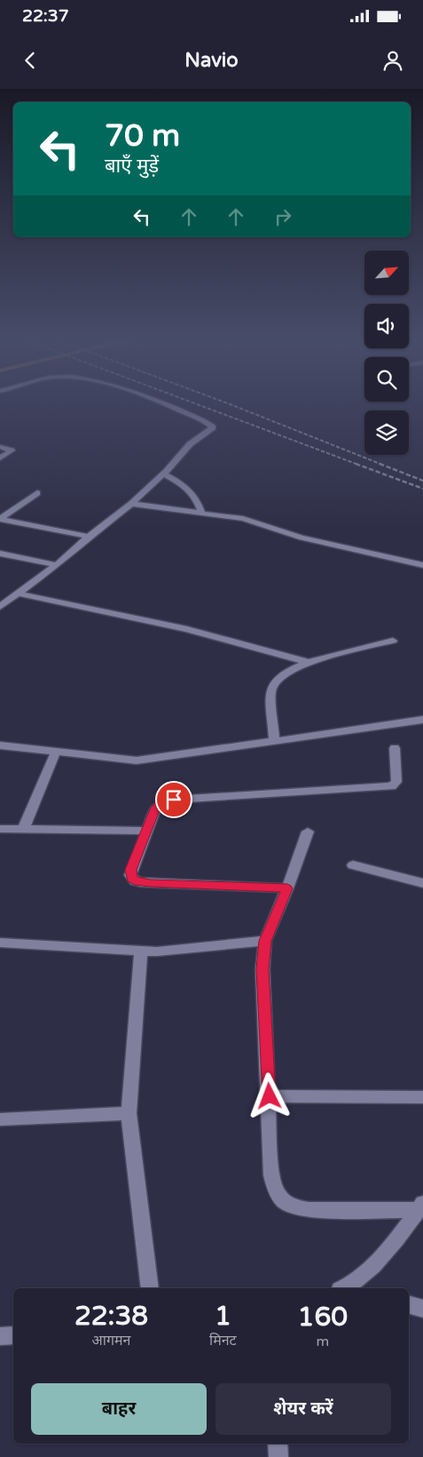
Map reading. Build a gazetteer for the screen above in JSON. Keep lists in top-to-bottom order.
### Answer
{
  "north": "top right",
  "page": {
    "status": "22:37",
    "header": "Navio",
    "turn": ["70 m", "बाएँ मुड़ें"],
    "eta": [
      "22:38",
      "आगमन",
      "1",
      "मिनट",
      "160",
      "m"
    ],
    "buttons": ["बाहर", "शेयर करें"]
  }
}
